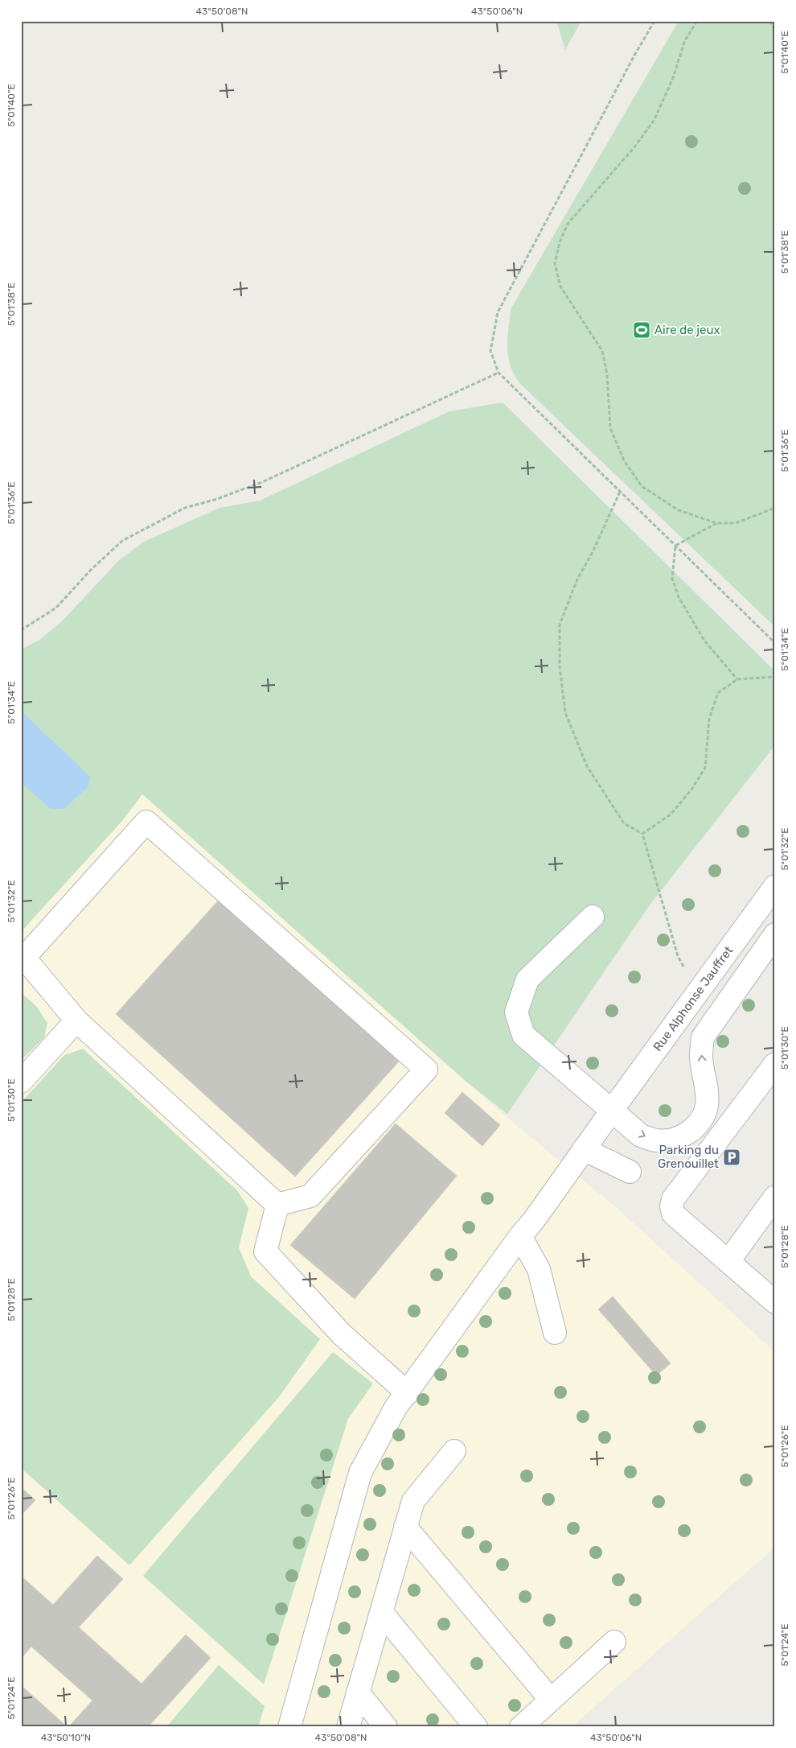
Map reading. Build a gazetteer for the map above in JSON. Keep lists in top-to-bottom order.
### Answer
{
  "streets": {
    "street": ["Rue Alphonse Jauffret"]
  },
  "places": {
    "sports": ["Aire de jeux"],
    "parking": ["Parking du Grenouillet"]
  },
  "coordinates": [
    "43°50'08\"N",
    "43°50'06\"N",
    "5°01'40\"E",
    "5°01'38\"E",
    "5°01'36\"E",
    "5°01'34\"E",
    "5°01'32\"E",
    "5°01'30\"E",
    "5°01'28\"E",
    "5°01'26\"E",
    "5°01'24\"E",
    "43°50'10\"N"
  ]
}
